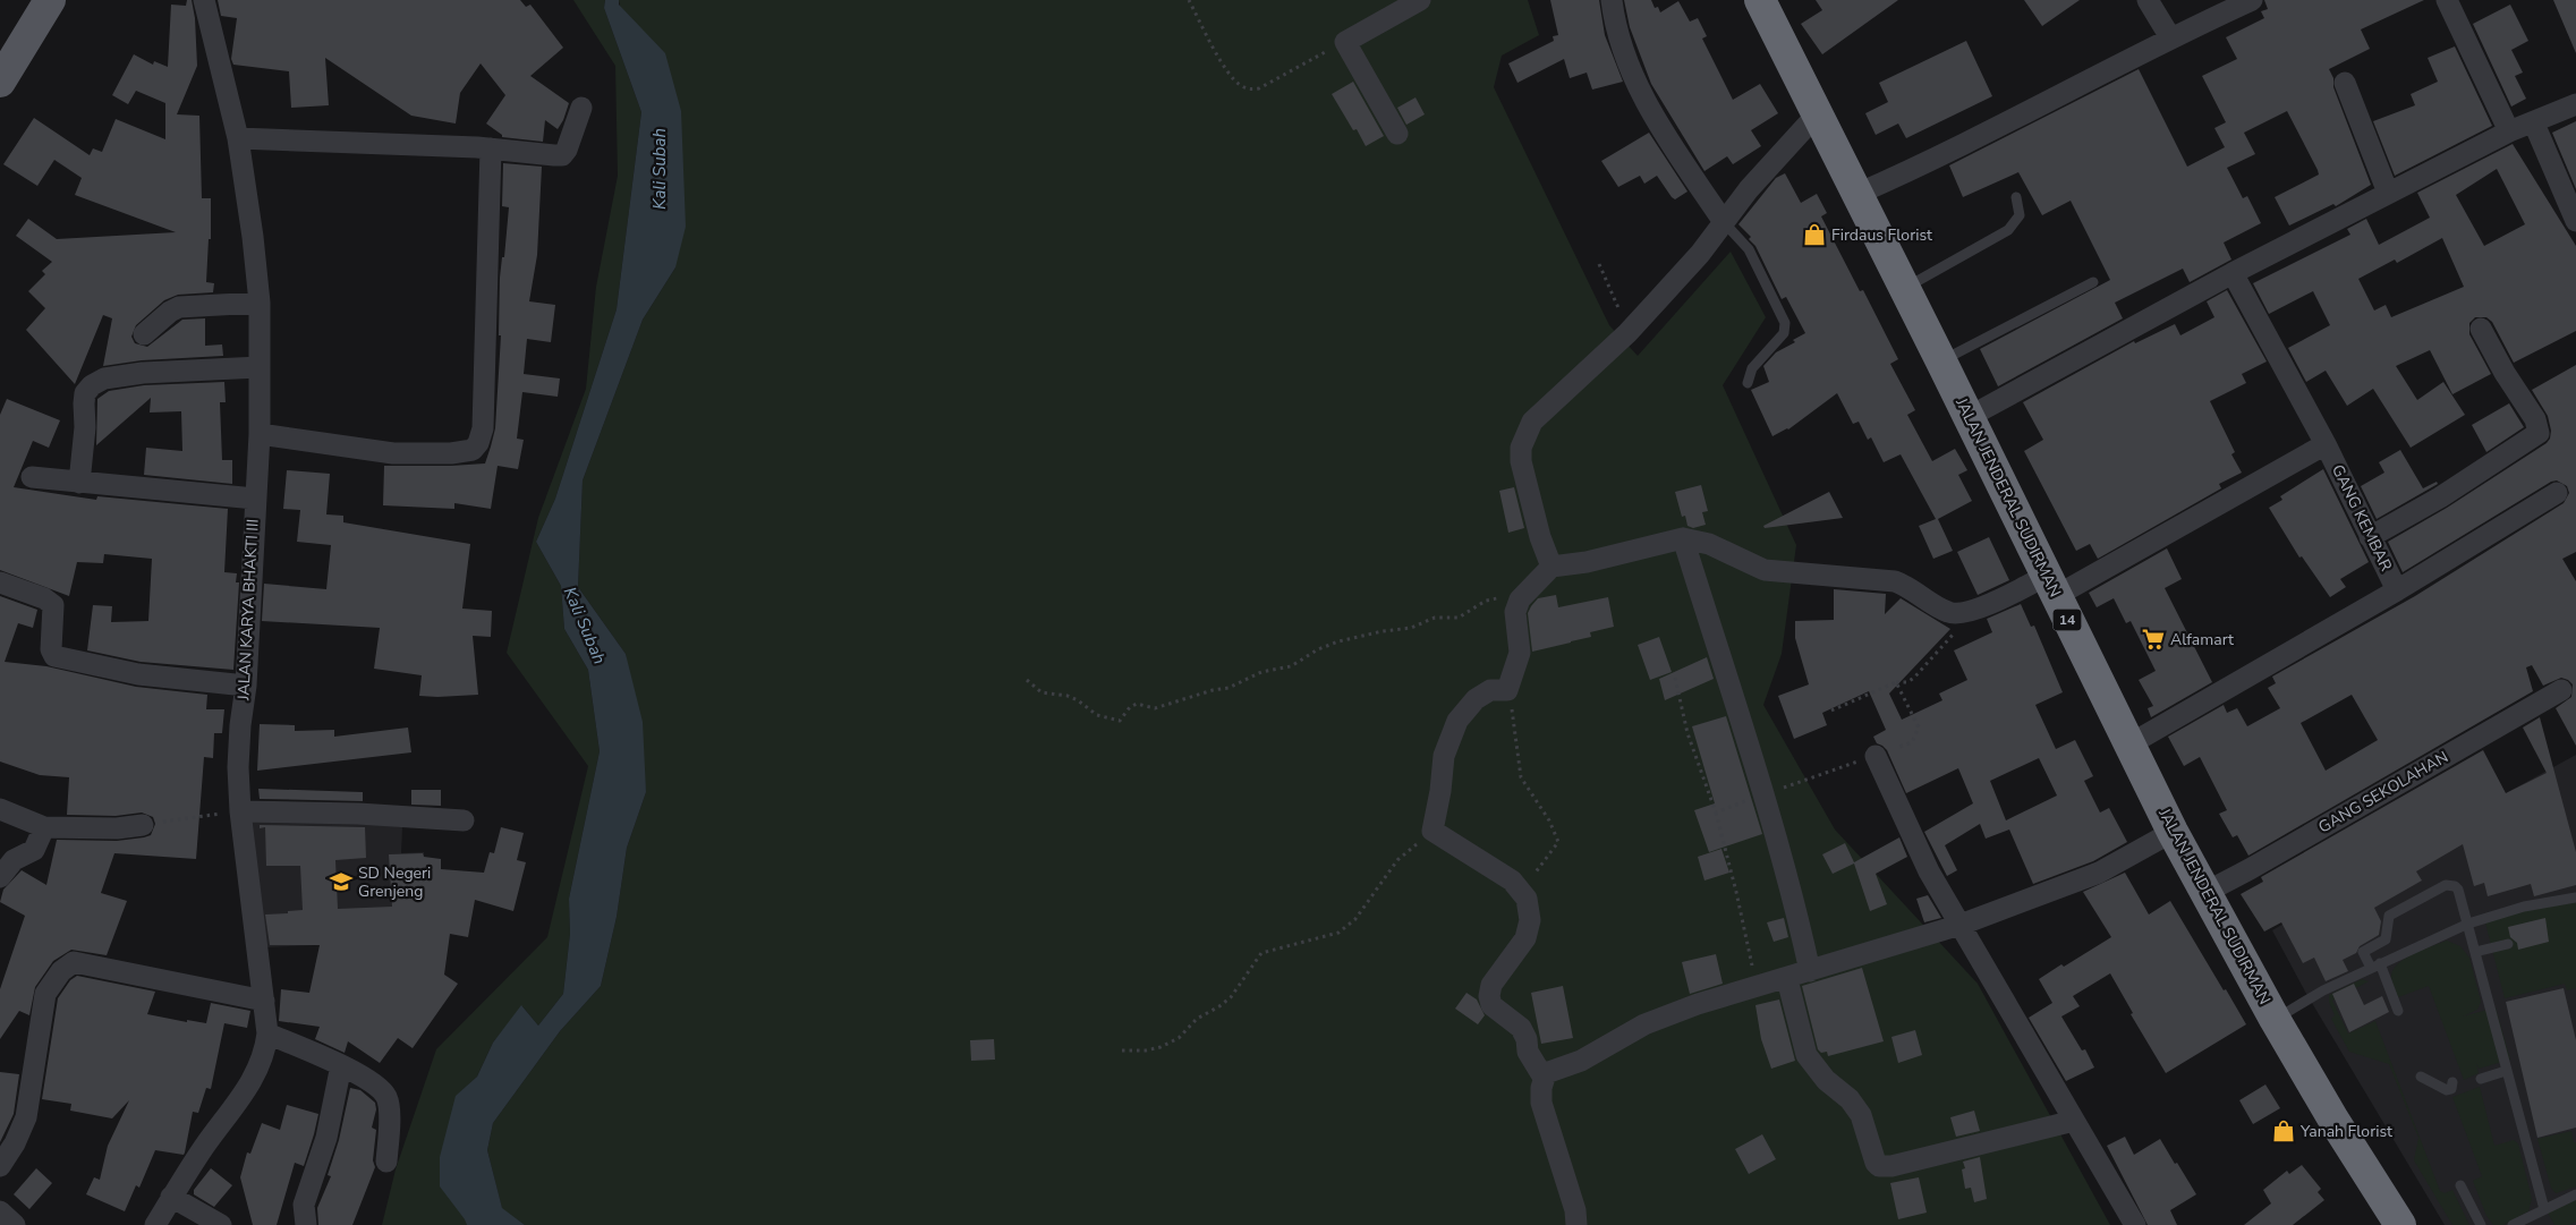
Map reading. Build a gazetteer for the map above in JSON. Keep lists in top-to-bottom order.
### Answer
{
  "streets": {
    "highway": ["JALAN JENDERAL SUDIRMAN", "14"],
    "street": ["GANG KEMBAR", "JALAN KARYA BHAKTI III", "GANG SEKOLAHAN"]
  },
  "crossings": [
    ["JALAN JENDERAL SUDIRMAN", "GANG KEMBAR"],
    ["JALAN JENDERAL SUDIRMAN", "GANG SEKOLAHAN"]
  ],
  "water": ["Kali Subah"],
  "places": {
    "shop": ["Firdaus Florist", "Yanah Florist"],
    "supermarket": ["Alfamart"],
    "school or university": ["SD Negeri Grenjeng"]
  }
}
